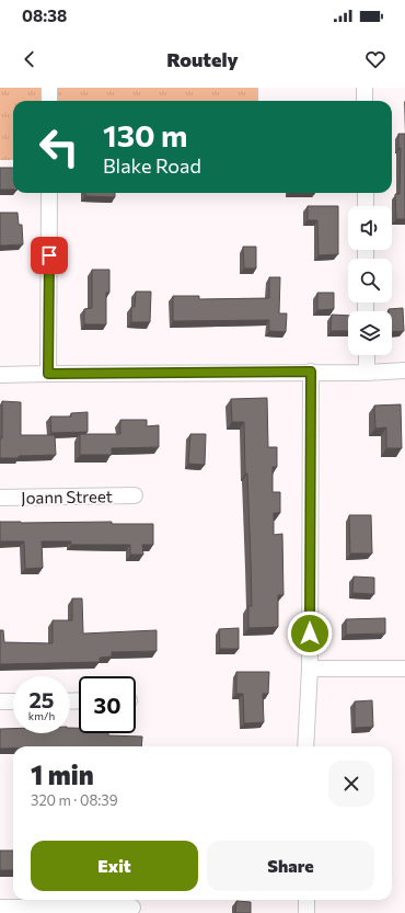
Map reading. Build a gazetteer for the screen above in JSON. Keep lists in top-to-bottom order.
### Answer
{
  "streets": {
    "street": ["Joann Street"]
  },
  "page": {
    "status": "08:38",
    "header": "Routely",
    "turn": ["130 m", "Blake Road"],
    "speed": "25 km/h",
    "limit": "30",
    "heading": ["1 min", "320 m · 08:39"],
    "buttons": ["Exit", "Share"]
  }
}
